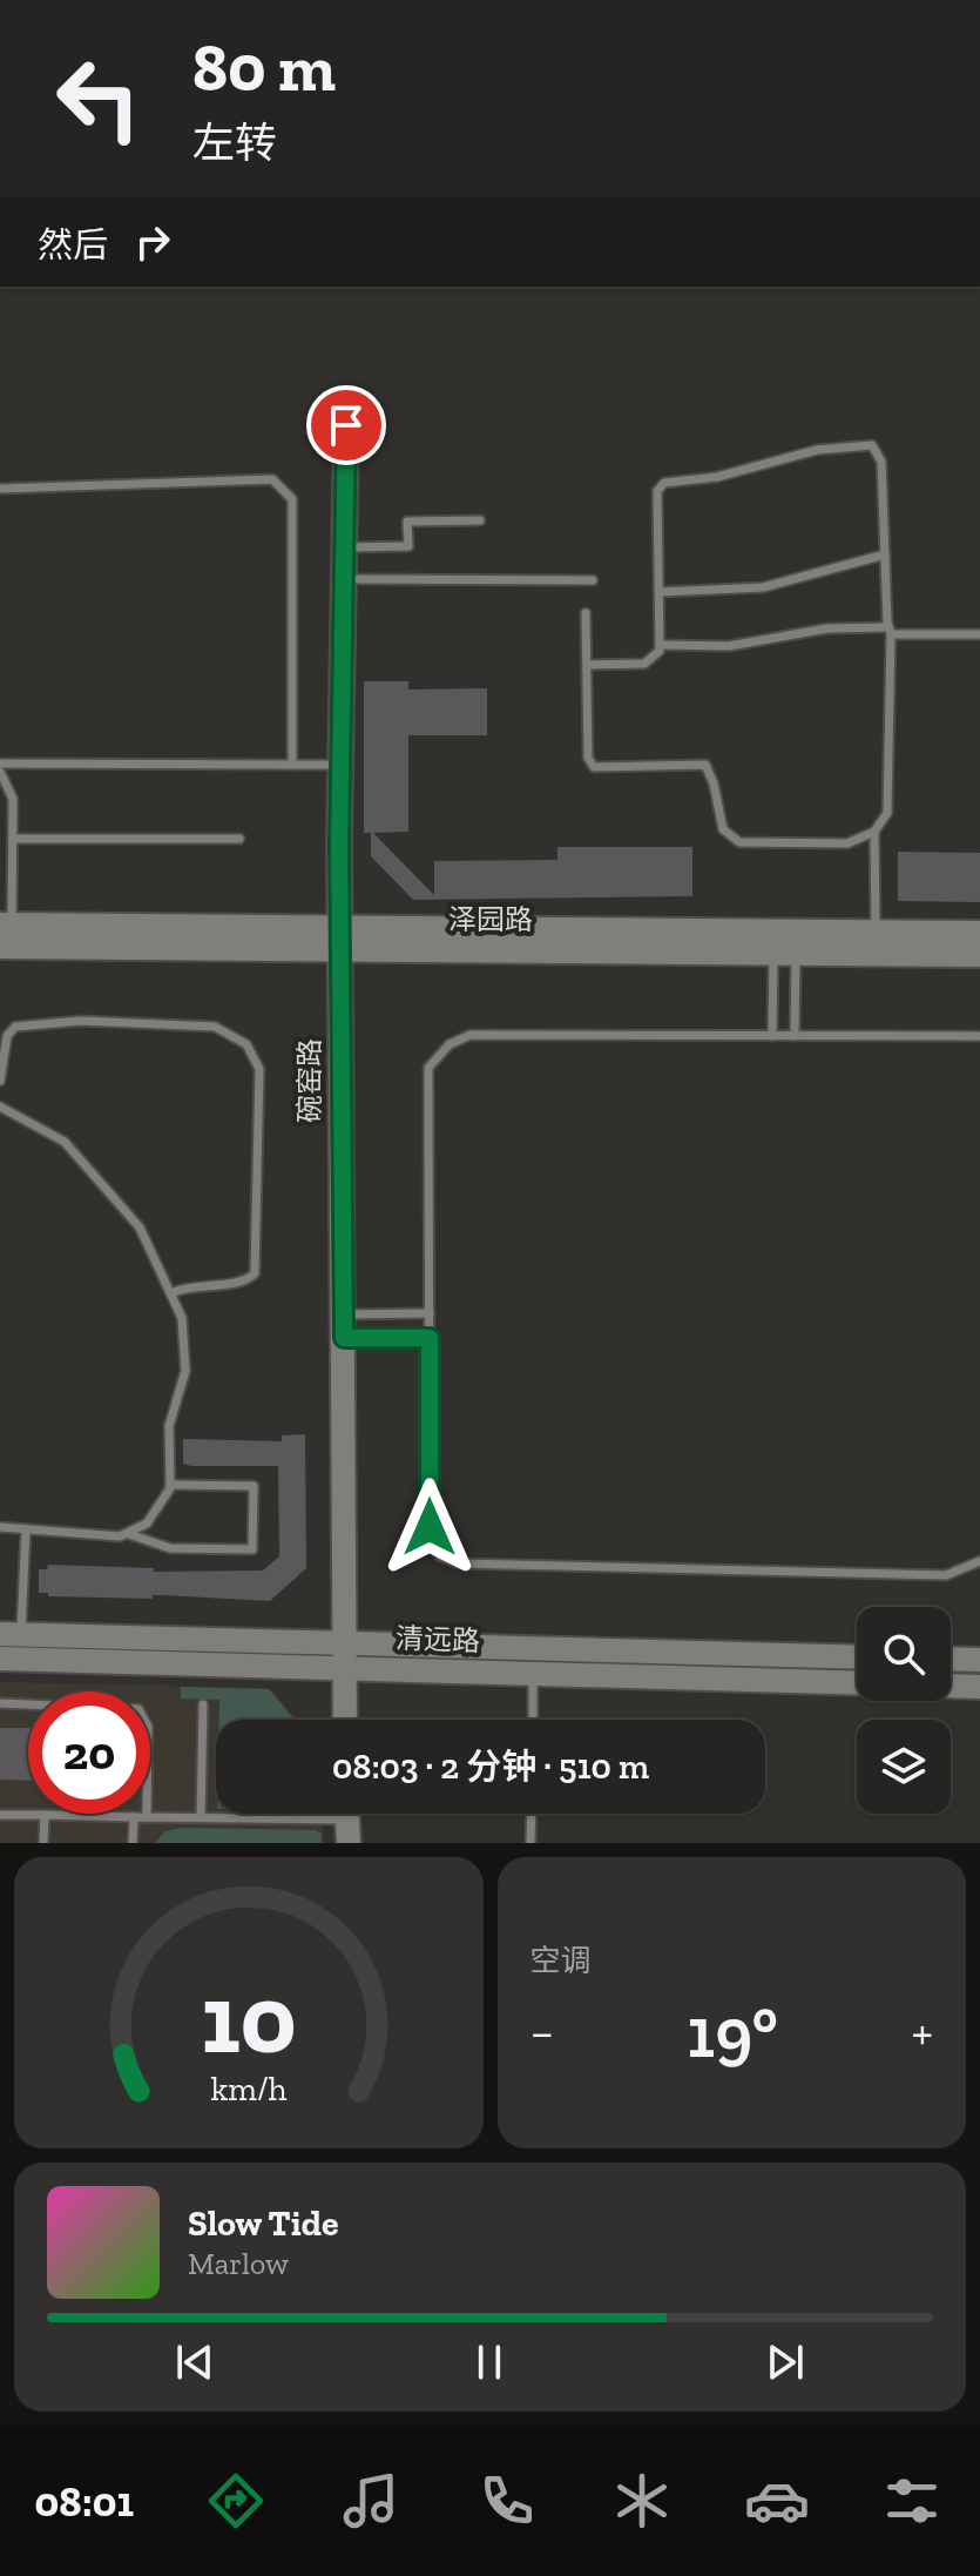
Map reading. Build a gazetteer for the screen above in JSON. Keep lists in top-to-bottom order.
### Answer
{
  "streets": {
    "street": ["泽园路", "碗窑路", "清远路"]
  },
  "crossings": [
    ["泽园路", "碗窑路"],
    ["碗窑路", "清远路"]
  ],
  "page": {
    "turn": ["80 m", "左转"],
    "then": "然后",
    "limit": "20",
    "trip": "08:03 · 2 分钟 · 510 m",
    "tile": "空调",
    "heat": ["−", "19°", "+"],
    "song": ["Slow Tide", "Marlow"],
    "tabs": "08:01",
    "gauge": ["10", "km/h"]
  }
}
